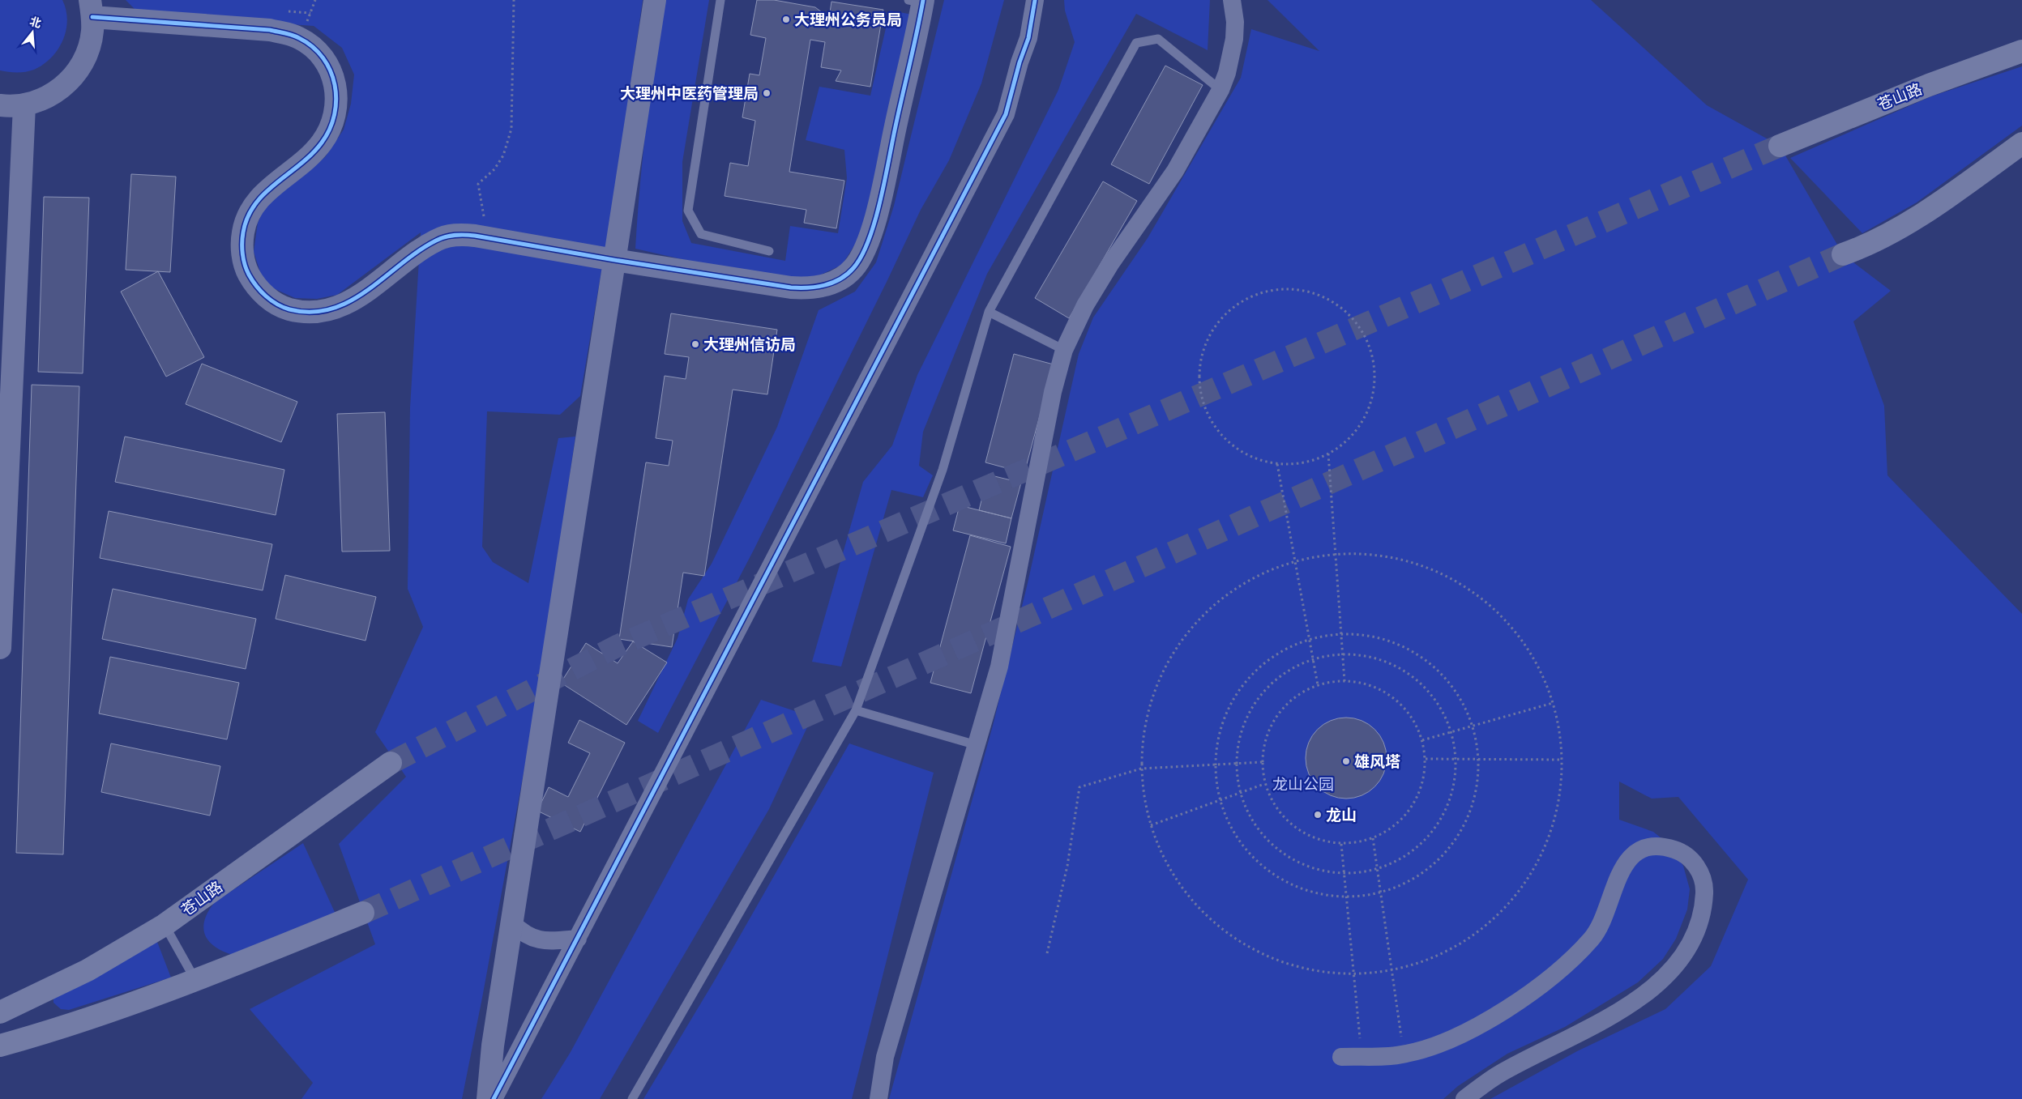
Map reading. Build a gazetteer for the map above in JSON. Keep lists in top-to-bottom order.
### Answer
{
  "streets": {
    "main road": ["苍山路"]
  },
  "parks": ["龙山公园"],
  "places": [
    "大理州公务员局",
    "大理州中医药管理局",
    "大理州信访局",
    "雄风塔",
    "龙山"
  ],
  "north": "top"
}
